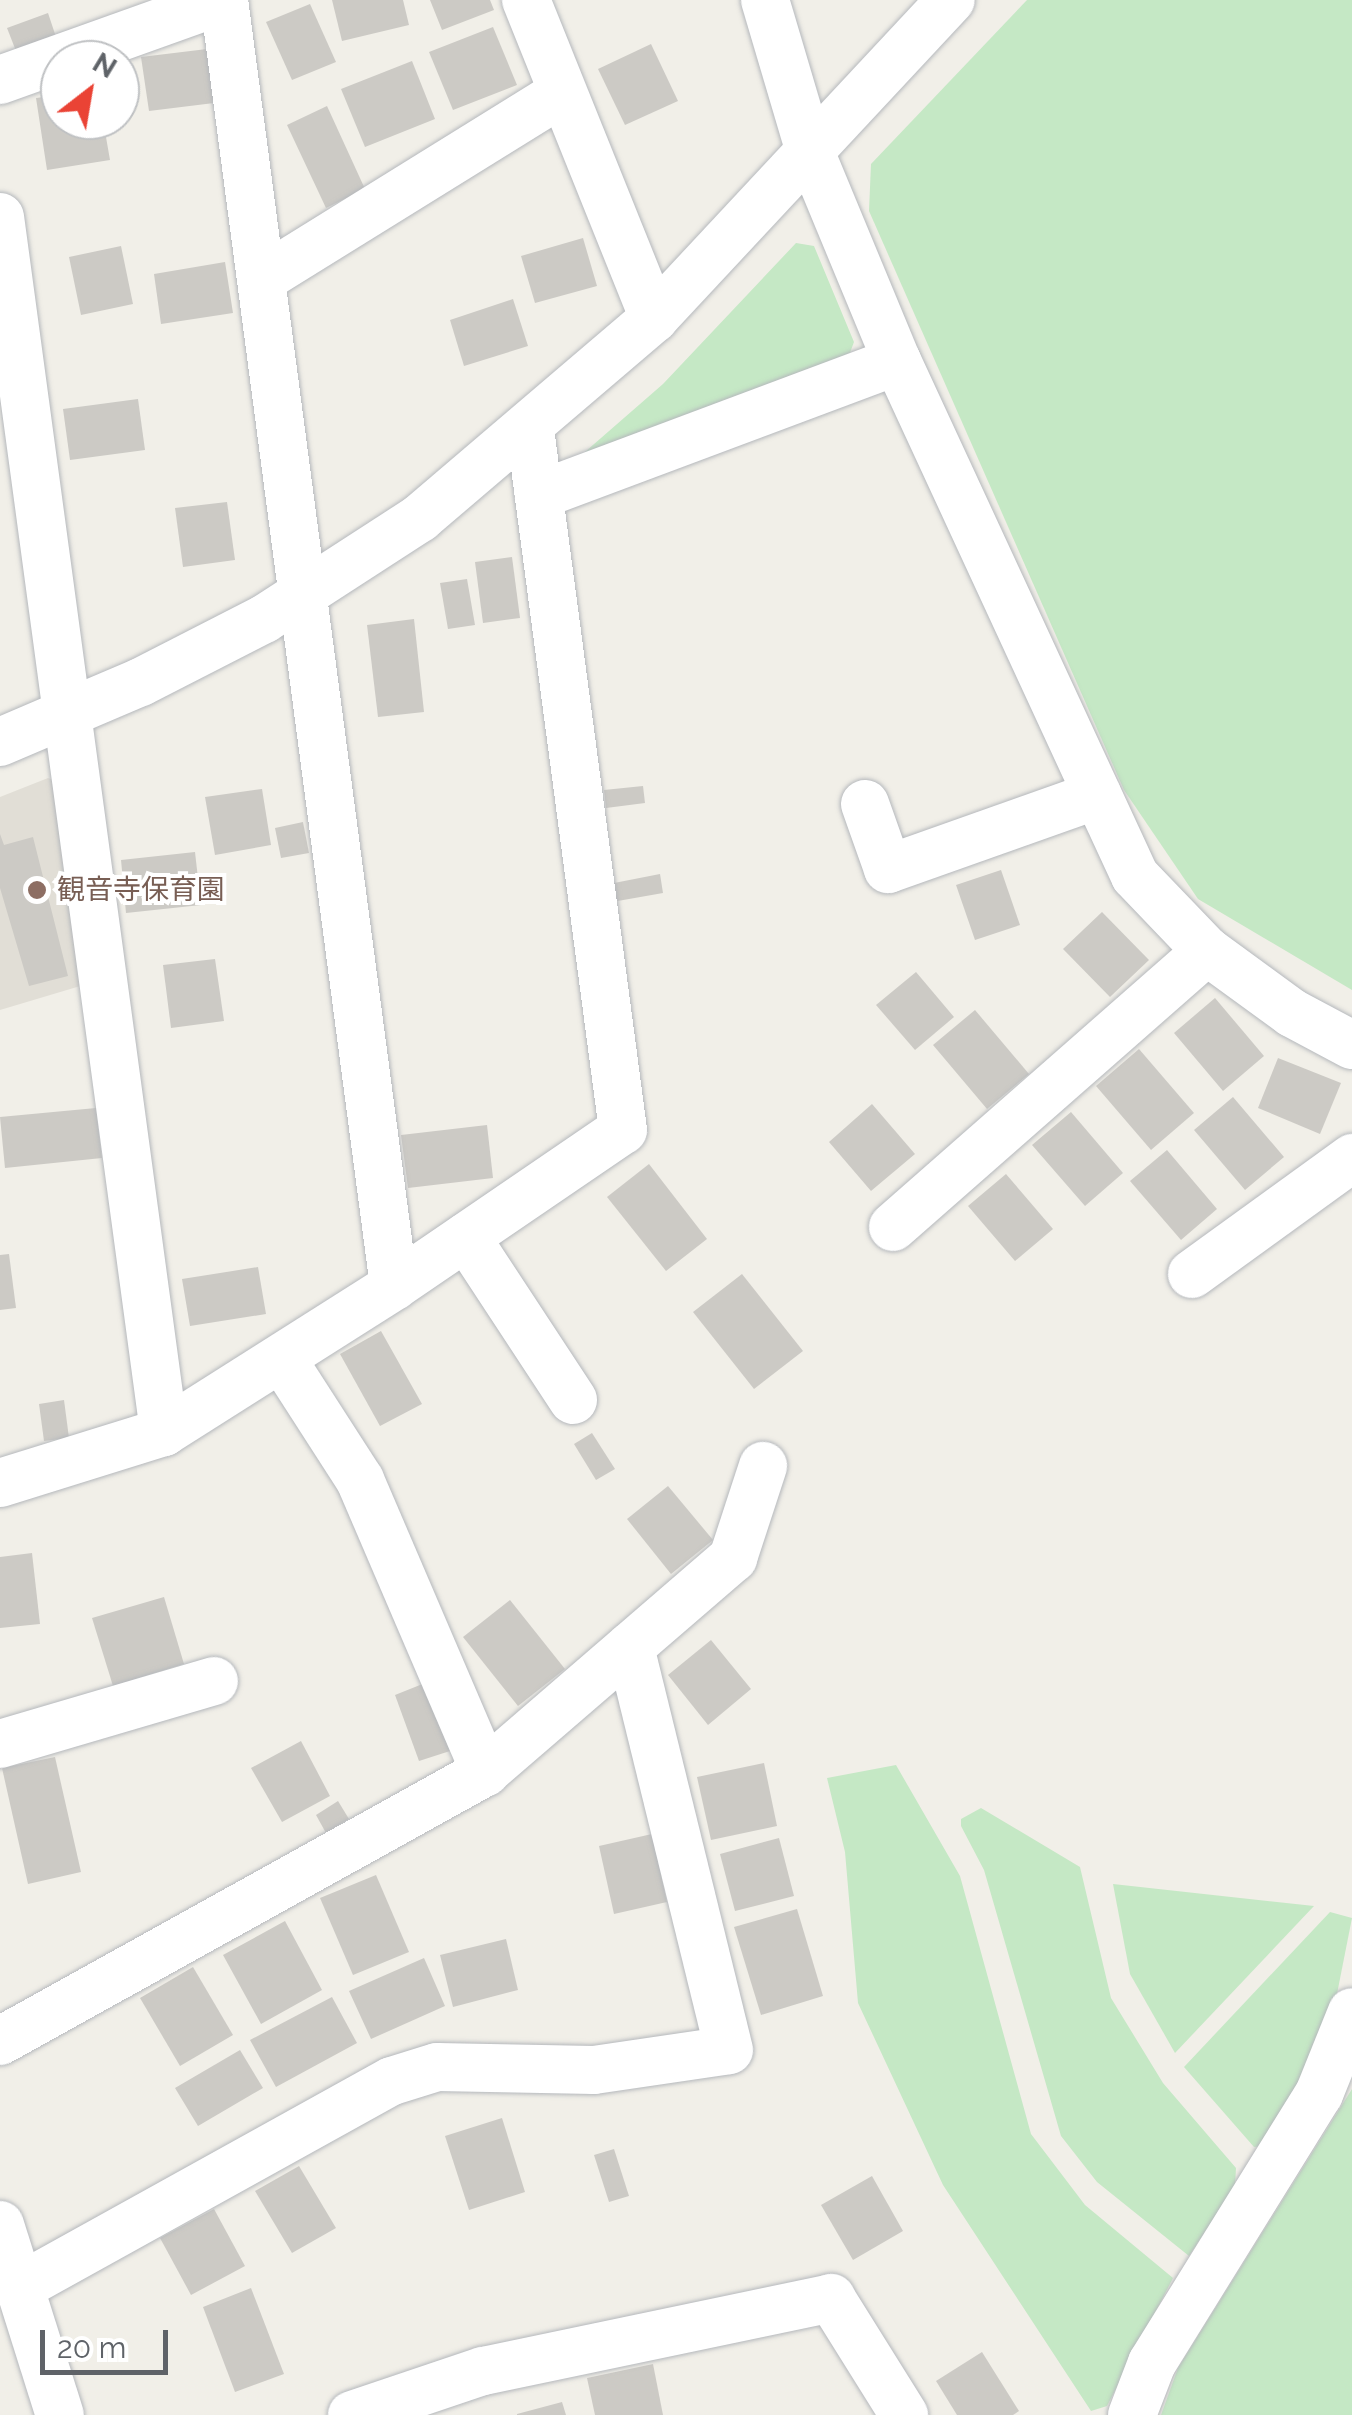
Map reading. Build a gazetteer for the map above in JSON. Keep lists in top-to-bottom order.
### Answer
{
  "places": ["観音寺保育園"],
  "scale_bar": "20 m",
  "north": "top right"
}
